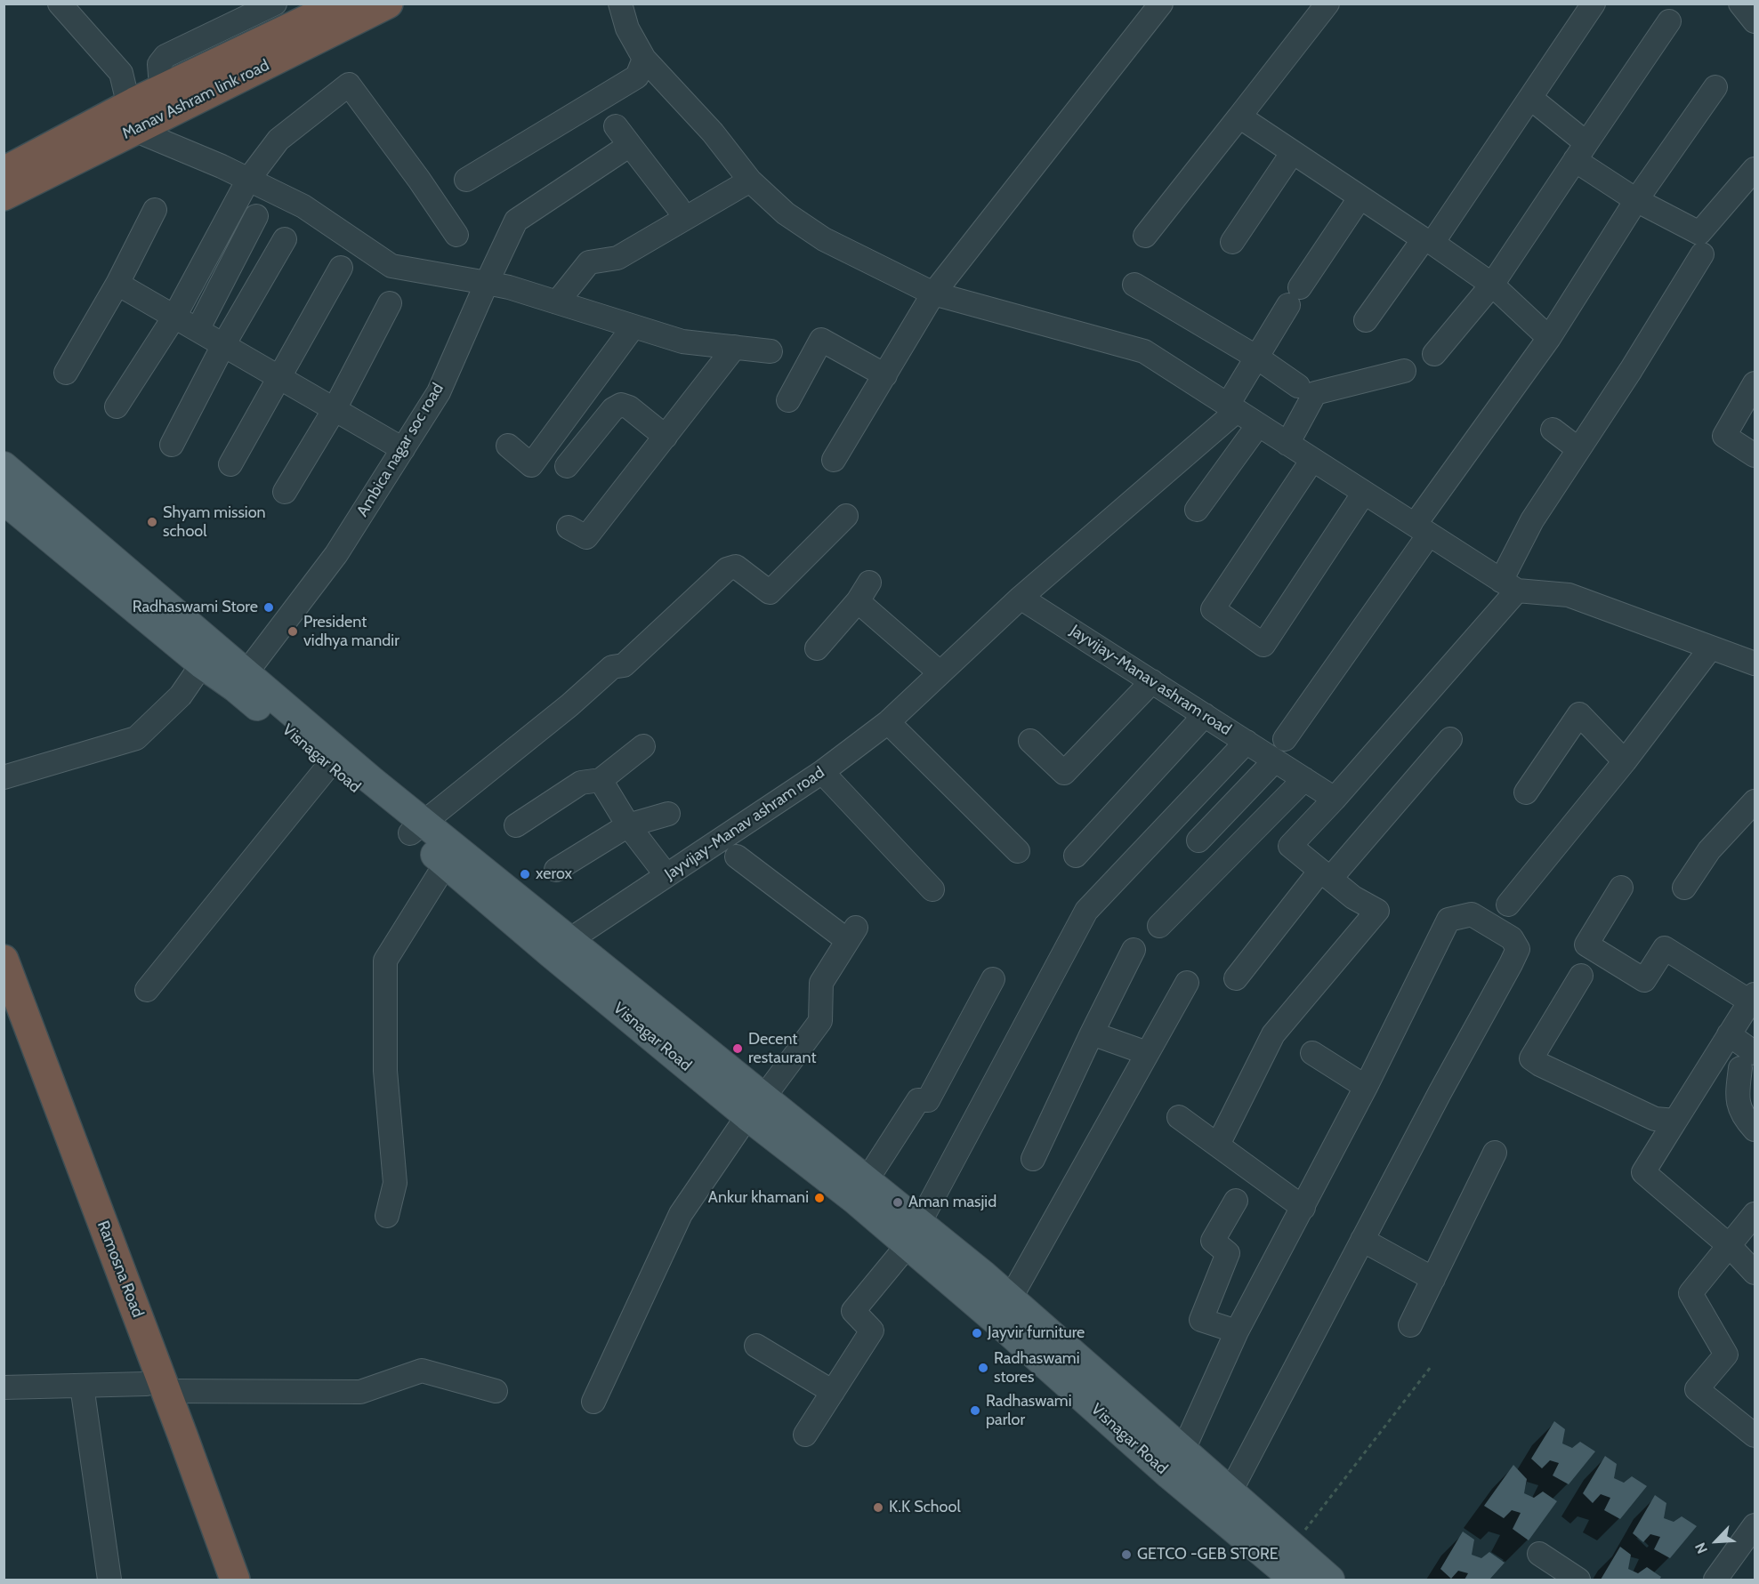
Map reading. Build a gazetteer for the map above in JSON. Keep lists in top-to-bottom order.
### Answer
{
  "streets": {
    "highway": ["Manav Ashram link road", "Ramosna Road"],
    "main road": ["Visnagar Road"],
    "street": ["Ambica nagar soc road", "Jayvijay-Manav ashram road"]
  },
  "crossings": [
    ["Ambica nagar soc road", "Visnagar Road"],
    ["Jayvijay-Manav ashram road", "Visnagar Road"]
  ],
  "places": [
    "Shyam mission school",
    "Radhaswami Store",
    "President vidhya mandir",
    "xerox",
    "Decent restaurant",
    "Ankur khamani",
    "Aman masjid",
    "Jayvir furniture",
    "Radhaswami stores",
    "Radhaswami parlor",
    "K.K School",
    "GETCO -GEB STORE"
  ],
  "north": "bottom left"
}
